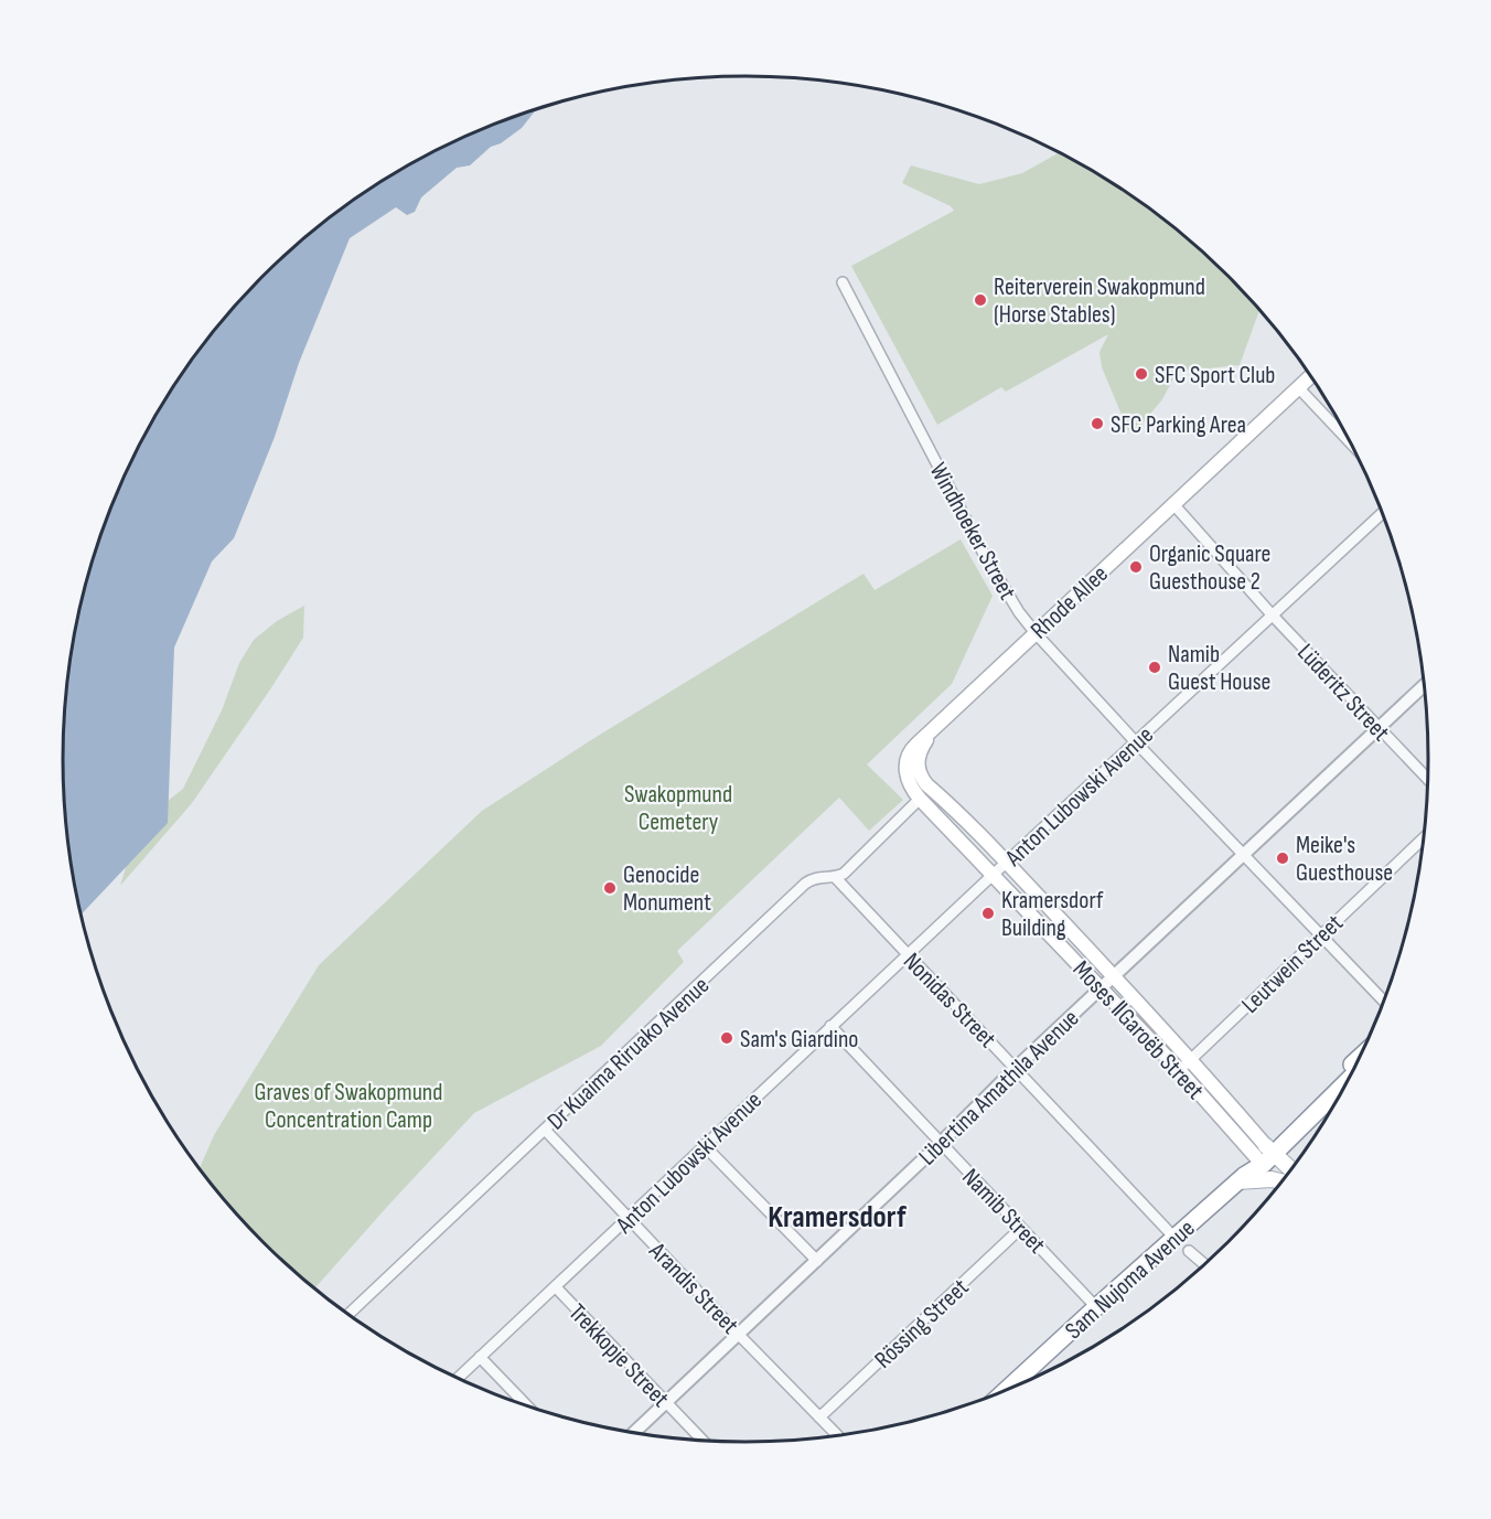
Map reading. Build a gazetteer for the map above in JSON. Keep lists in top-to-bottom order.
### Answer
{
  "streets": {
    "highway": ["Sam Nujoma Avenue"],
    "main road": ["Rhode Allee", "Moses ǁGaroëb Street"],
    "street": [
      "Windhoeker Street",
      "Lüderitz Street",
      "Anton Lubowski Avenue",
      "Leutwein Street",
      "Nonidas Street",
      "Dr Kuaima Riruako Avenue",
      "Libertina Amathila Avenue",
      "Namib Street",
      "Arandis Street",
      "Rössing Street",
      "Trekkopje Street"
    ]
  },
  "crossings": [
    ["Windhoeker Street", "Rhode Allee"],
    ["Windhoeker Street", "Anton Lubowski Avenue"],
    ["Windhoeker Street", "Leutwein Street"],
    ["Windhoeker Street", "Libertina Amathila Avenue"],
    ["Rhode Allee", "Lüderitz Street"],
    ["Rhode Allee", "Moses ǁGaroëb Street"],
    ["Lüderitz Street", "Anton Lubowski Avenue"],
    ["Lüderitz Street", "Libertina Amathila Avenue"],
    ["Anton Lubowski Avenue", "Nonidas Street"],
    ["Anton Lubowski Avenue", "Moses ǁGaroëb Street"],
    ["Anton Lubowski Avenue", "Namib Street"],
    ["Anton Lubowski Avenue", "Arandis Street"],
    ["Anton Lubowski Avenue", "Trekkopje Street"],
    ["Leutwein Street", "Moses ǁGaroëb Street"],
    ["Nonidas Street", "Dr Kuaima Riruako Avenue"],
    ["Nonidas Street", "Libertina Amathila Avenue"],
    ["Nonidas Street", "Sam Nujoma Avenue"],
    ["Moses ǁGaroëb Street", "Dr Kuaima Riruako Avenue"],
    ["Moses ǁGaroëb Street", "Libertina Amathila Avenue"],
    ["Moses ǁGaroëb Street", "Sam Nujoma Avenue"],
    ["Dr Kuaima Riruako Avenue", "Arandis Street"],
    ["Libertina Amathila Avenue", "Namib Street"],
    ["Libertina Amathila Avenue", "Arandis Street"],
    ["Libertina Amathila Avenue", "Trekkopje Street"],
    ["Namib Street", "Sam Nujoma Avenue"],
    ["Namib Street", "Rössing Street"],
    ["Arandis Street", "Rössing Street"]
  ],
  "districts": ["Kramersdorf"],
  "parks": ["Swakopmund Cemetery", "Graves of Swakopmund Concentration Camp"],
  "places": [
    "Reiterverein Swakopmund (Horse Stables)",
    "SFC Sport Club",
    "SFC Parking Area",
    "Organic Square Guesthouse 2",
    "Namib Guest House",
    "Meike's Guesthouse",
    "Genocide Monument",
    "Kramersdorf Building",
    "Sam's Giardino"
  ]
}
